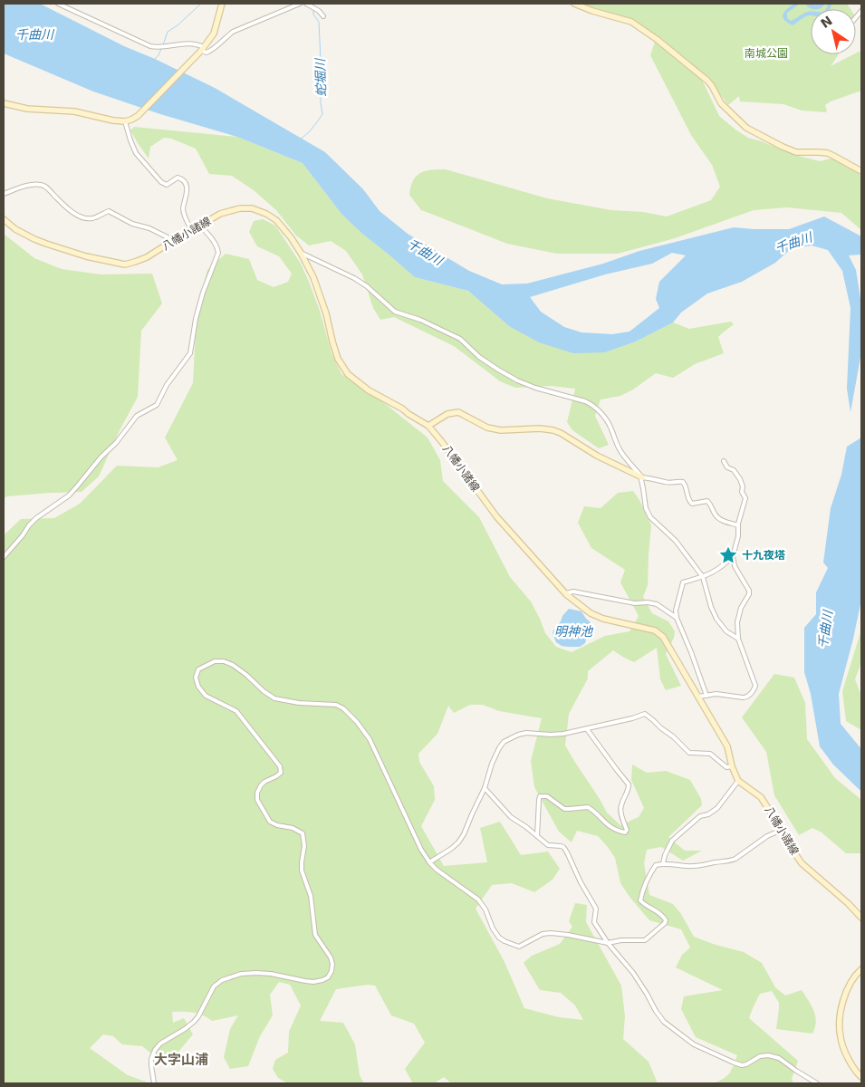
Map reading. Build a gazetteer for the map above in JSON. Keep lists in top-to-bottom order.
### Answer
{
  "streets": {
    "main road": ["八幡小諸線"]
  },
  "districts": ["大字山浦"],
  "water": ["千曲川", "蛇堀川", "明神池"],
  "parks": ["南城公園"],
  "places": {
    "place": ["十九夜塔"]
  },
  "north": "top left"
}
